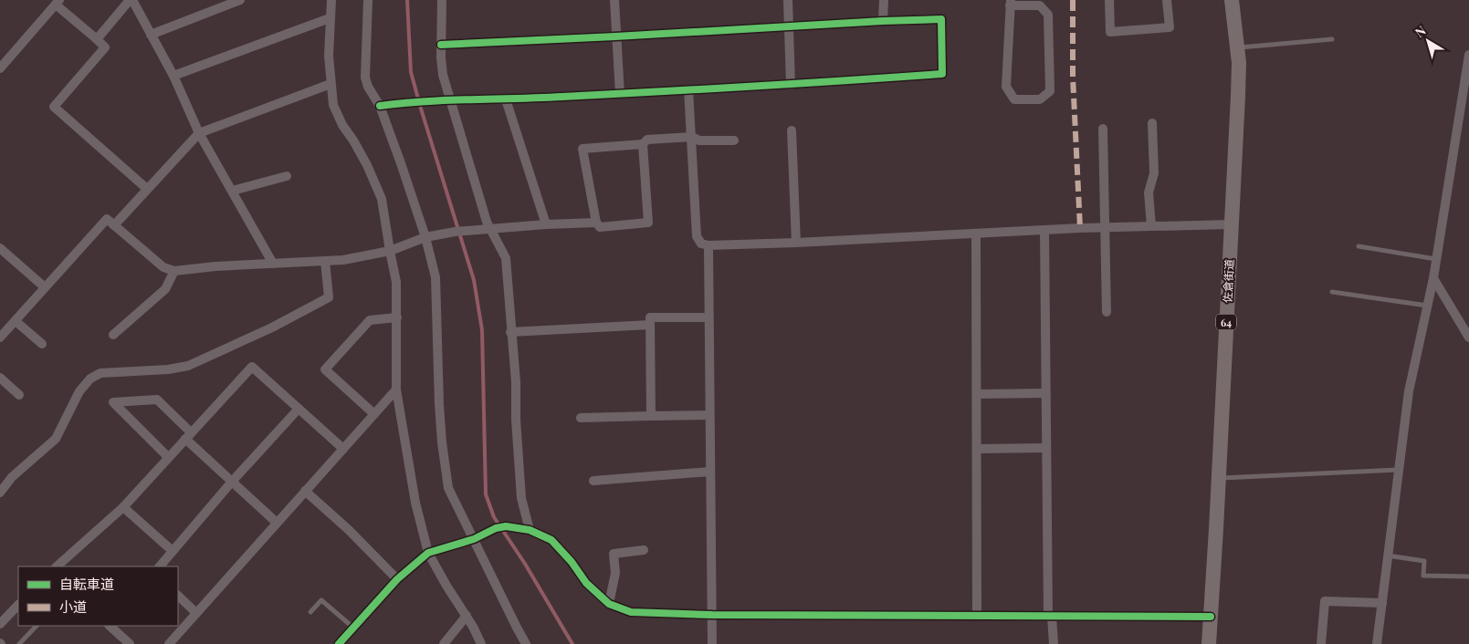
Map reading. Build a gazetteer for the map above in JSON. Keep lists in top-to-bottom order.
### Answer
{
  "streets": {
    "main road": ["佐倉街道", "64"]
  },
  "legend": ["自転車道", "小道"],
  "north": "top left"
}
